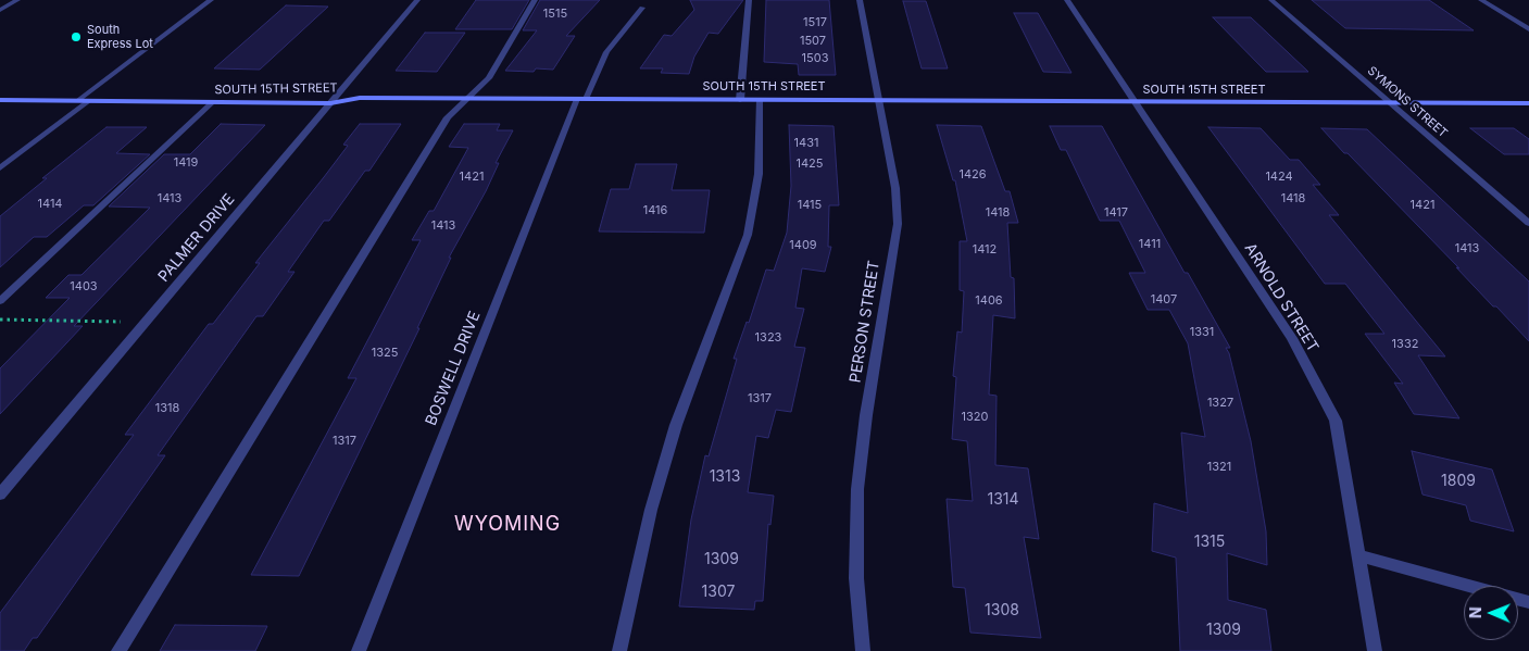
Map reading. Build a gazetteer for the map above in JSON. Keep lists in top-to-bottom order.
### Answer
{
  "streets": {
    "main road": ["SOUTH 15TH STREET"],
    "street": [
      "SYMONS STREET",
      "PALMER DRIVE",
      "ARNOLD STREET",
      "PERSON STREET",
      "BOSWELL DRIVE"
    ]
  },
  "crossings": [
    ["SOUTH 15TH STREET", "SYMONS STREET"],
    ["SOUTH 15TH STREET", "PALMER DRIVE"],
    ["SOUTH 15TH STREET", "ARNOLD STREET"],
    ["SOUTH 15TH STREET", "PERSON STREET"],
    ["SOUTH 15TH STREET", "BOSWELL DRIVE"]
  ],
  "districts": ["WYOMING"],
  "places": ["South Express Lot"],
  "house_numbers": [
    "1515",
    "1517",
    "1507",
    "1503",
    "1431",
    "1419",
    "1425",
    "1426",
    "1421",
    "1424",
    "1413",
    "1418",
    "1414",
    "1415",
    "1421",
    "1416",
    "1418",
    "1417",
    "1413",
    "1411",
    "1409",
    "1413",
    "1412",
    "1403",
    "1407",
    "1406",
    "1331",
    "1323",
    "1332",
    "1325",
    "1317",
    "1327",
    "1318",
    "1320",
    "1317",
    "1321",
    "1313",
    "1809",
    "1314",
    "1315",
    "1309",
    "1307",
    "1308",
    "1309"
  ],
  "north": "left"
}
